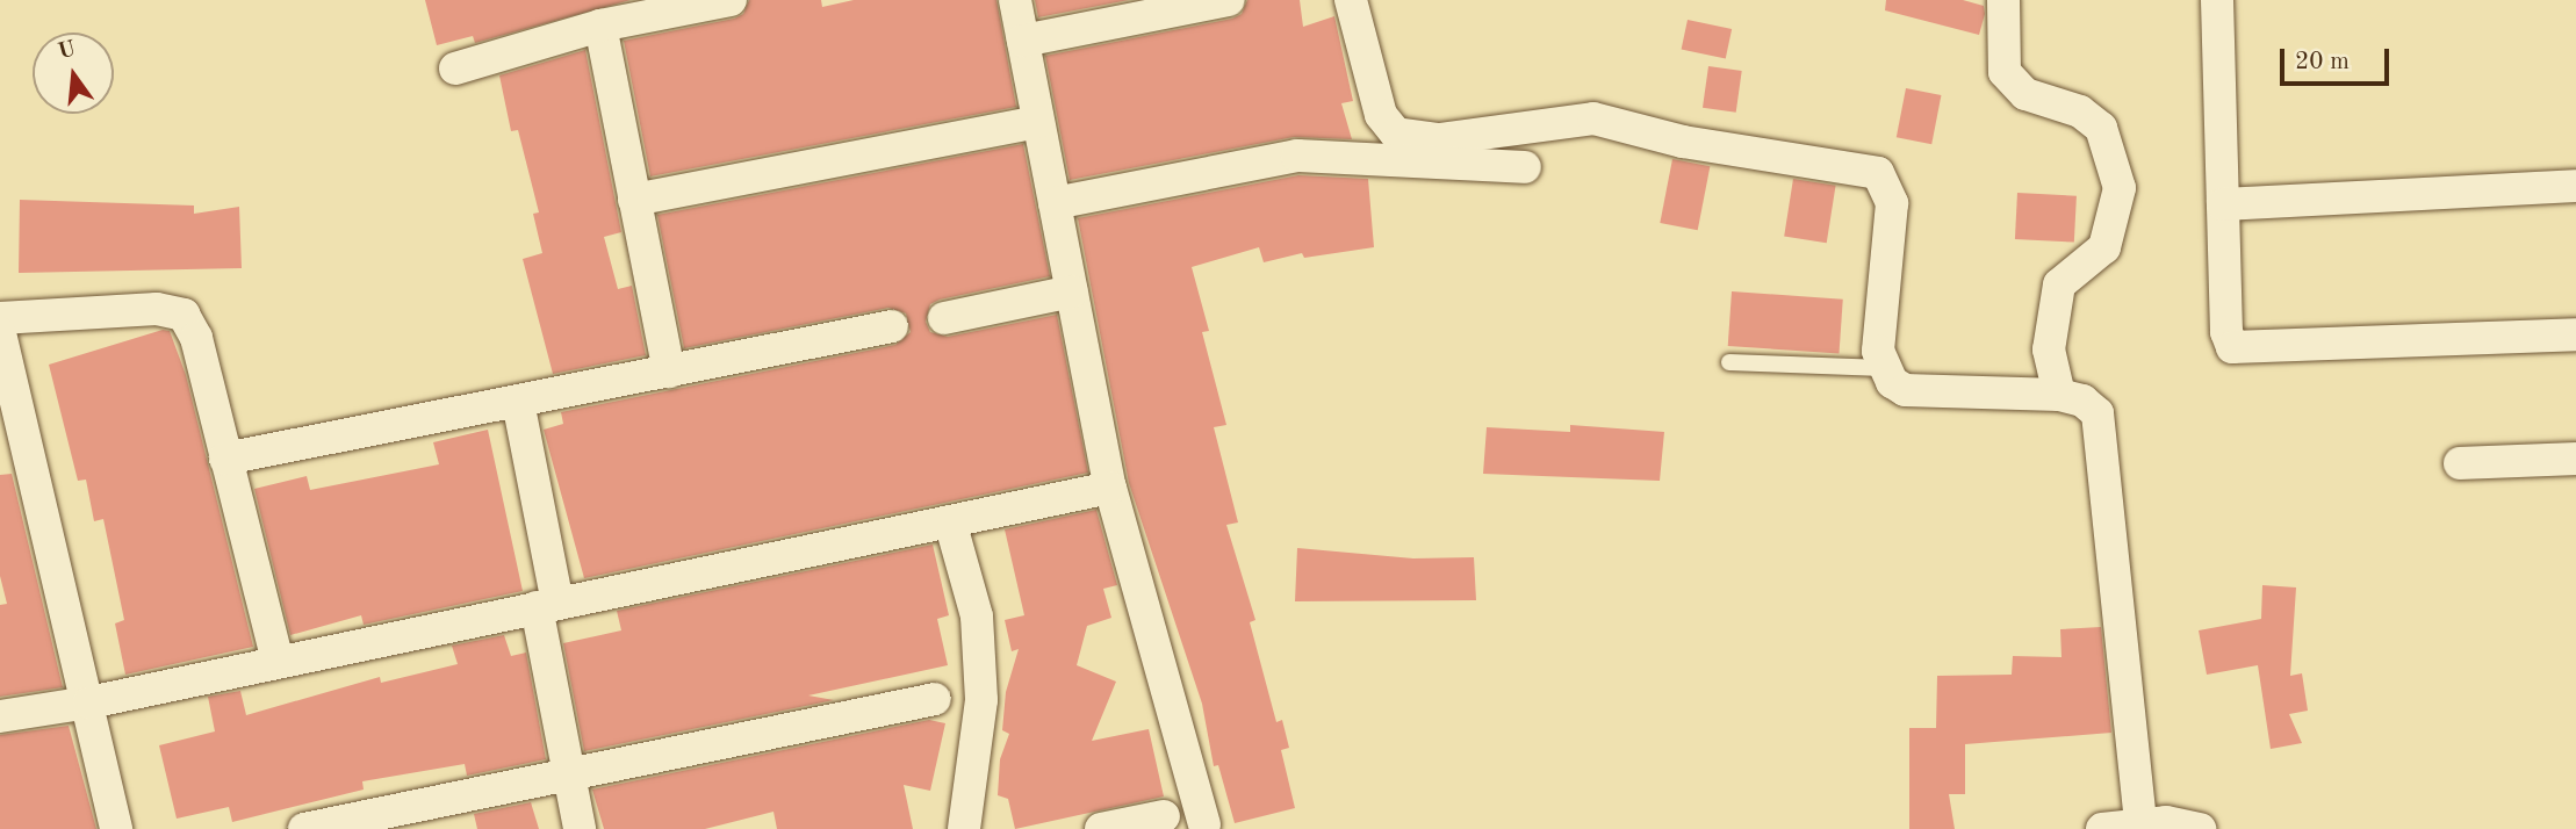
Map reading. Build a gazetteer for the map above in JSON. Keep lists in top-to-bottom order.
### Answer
{
  "scale_bar": "20 m",
  "north": "top"
}
